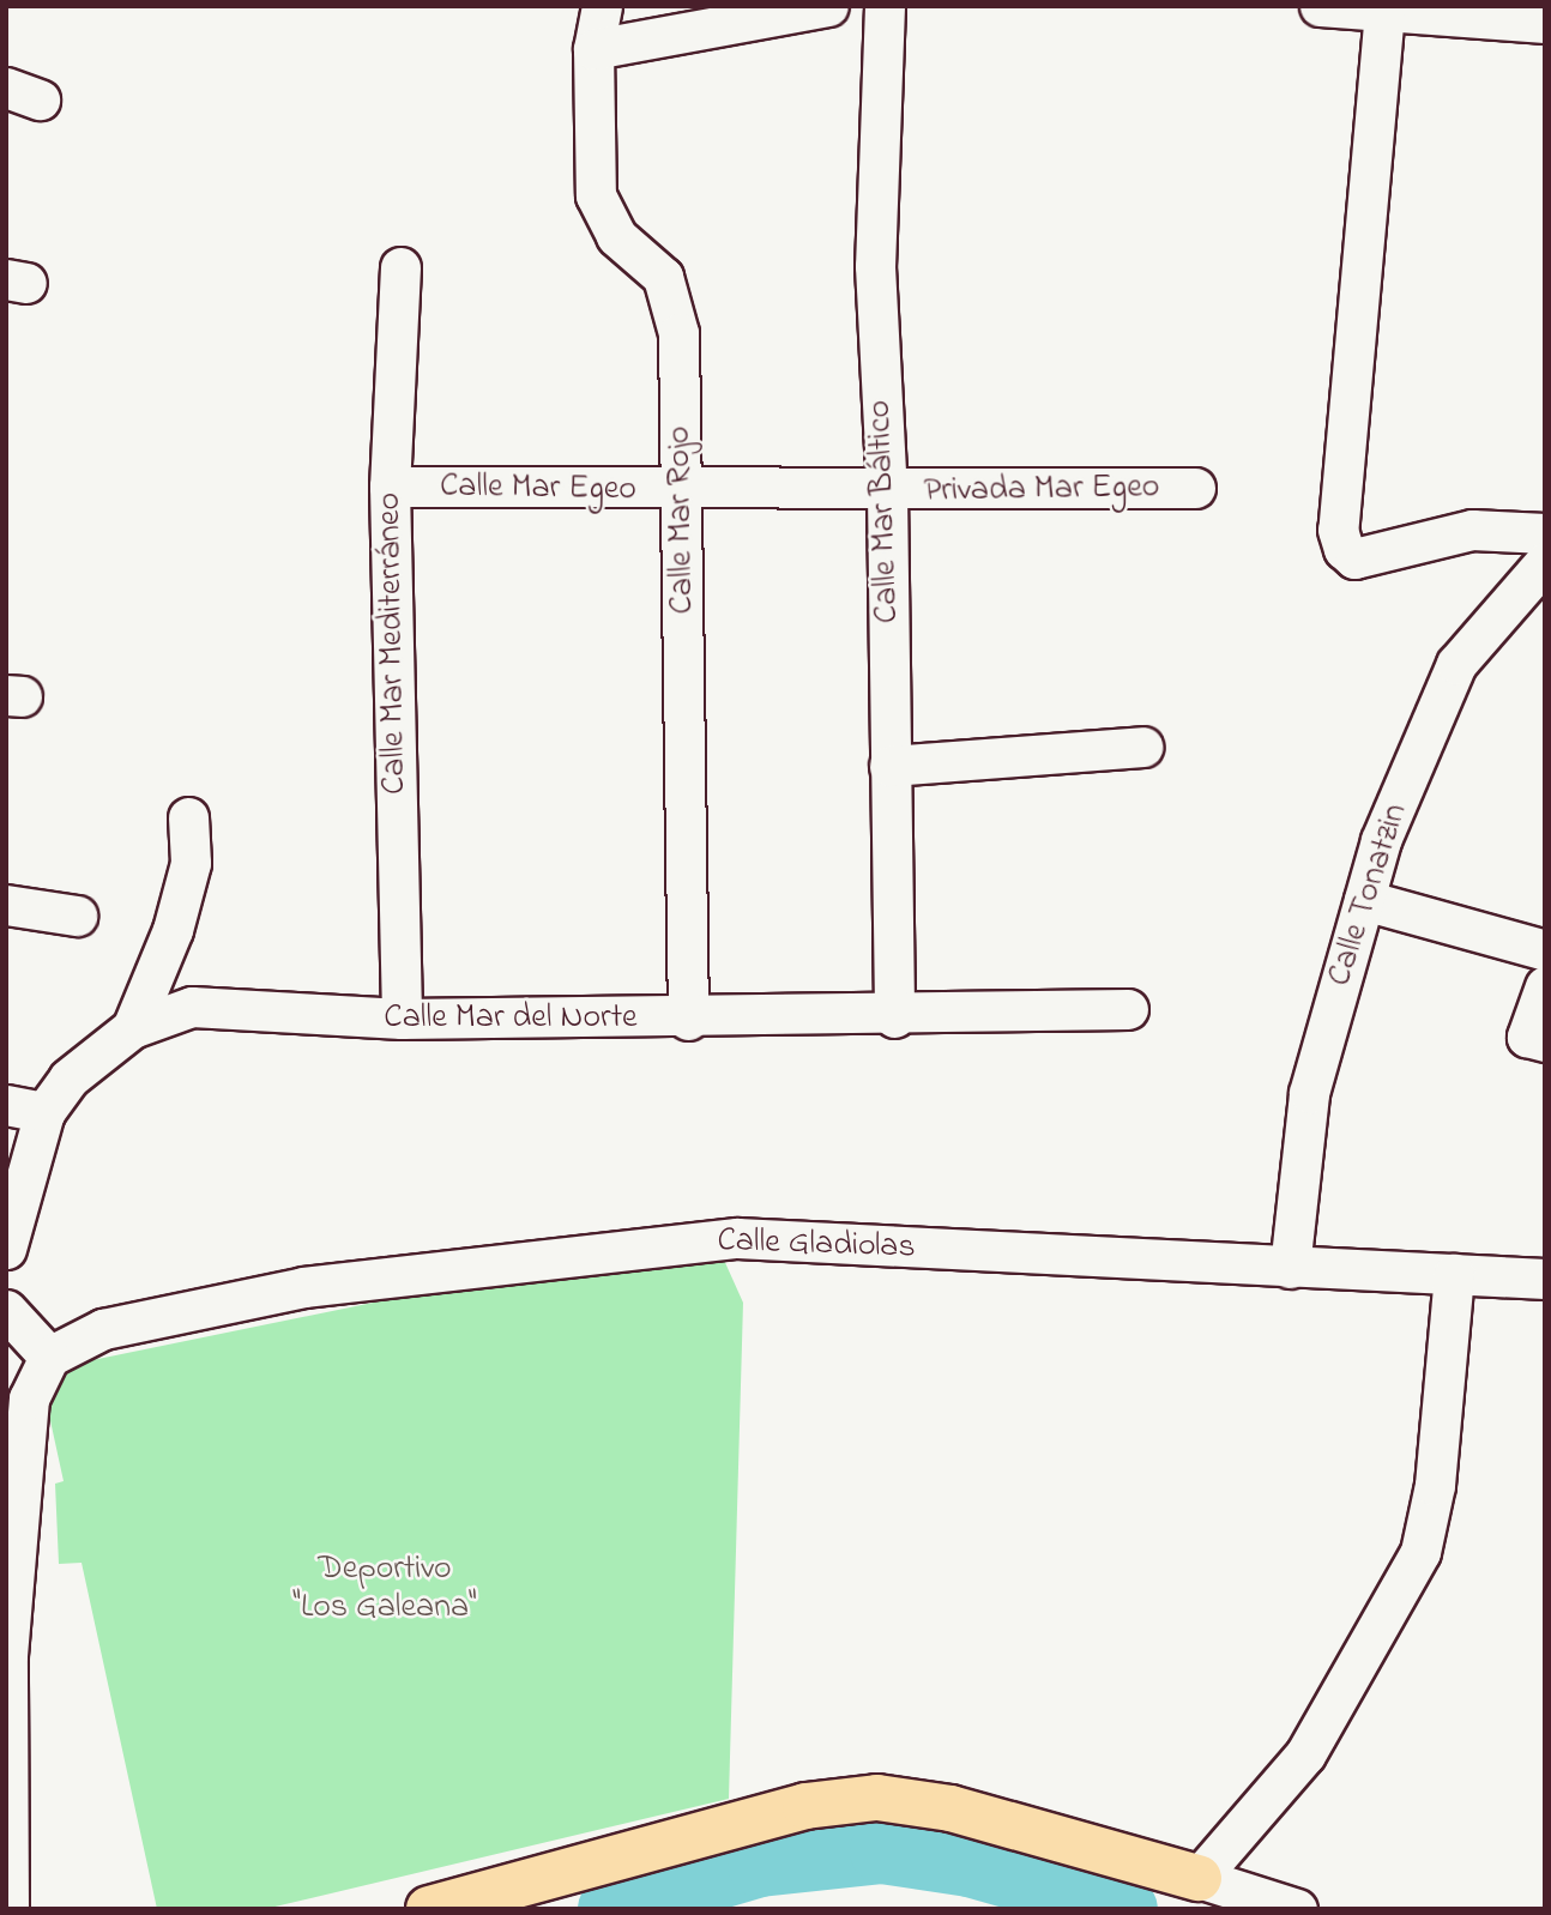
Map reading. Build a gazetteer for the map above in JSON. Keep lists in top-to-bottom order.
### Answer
{
  "streets": {
    "street": [
      "Calle Mar Egeo",
      "Privada Mar Egeo",
      "Calle Mar Báltico",
      "Calle Mar Rojo",
      "Calle Mar Mediterráneo",
      "Calle Tonatzin",
      "Calle Mar del Norte",
      "Calle Gladiolas"
    ]
  },
  "crossings": [
    ["Calle Mar Egeo", "Privada Mar Egeo"],
    ["Calle Mar Egeo", "Calle Mar Báltico"],
    ["Calle Mar Egeo", "Calle Mar Rojo"],
    ["Calle Mar Egeo", "Calle Mar Mediterráneo"],
    ["Privada Mar Egeo", "Calle Mar Báltico"],
    ["Calle Mar Báltico", "Calle Mar del Norte"],
    ["Calle Mar Rojo", "Calle Mar del Norte"],
    ["Calle Mar Mediterráneo", "Calle Mar del Norte"],
    ["Calle Tonatzin", "Calle Gladiolas"]
  ],
  "parks": ["Deportivo \"Los Galeana\""]
}
